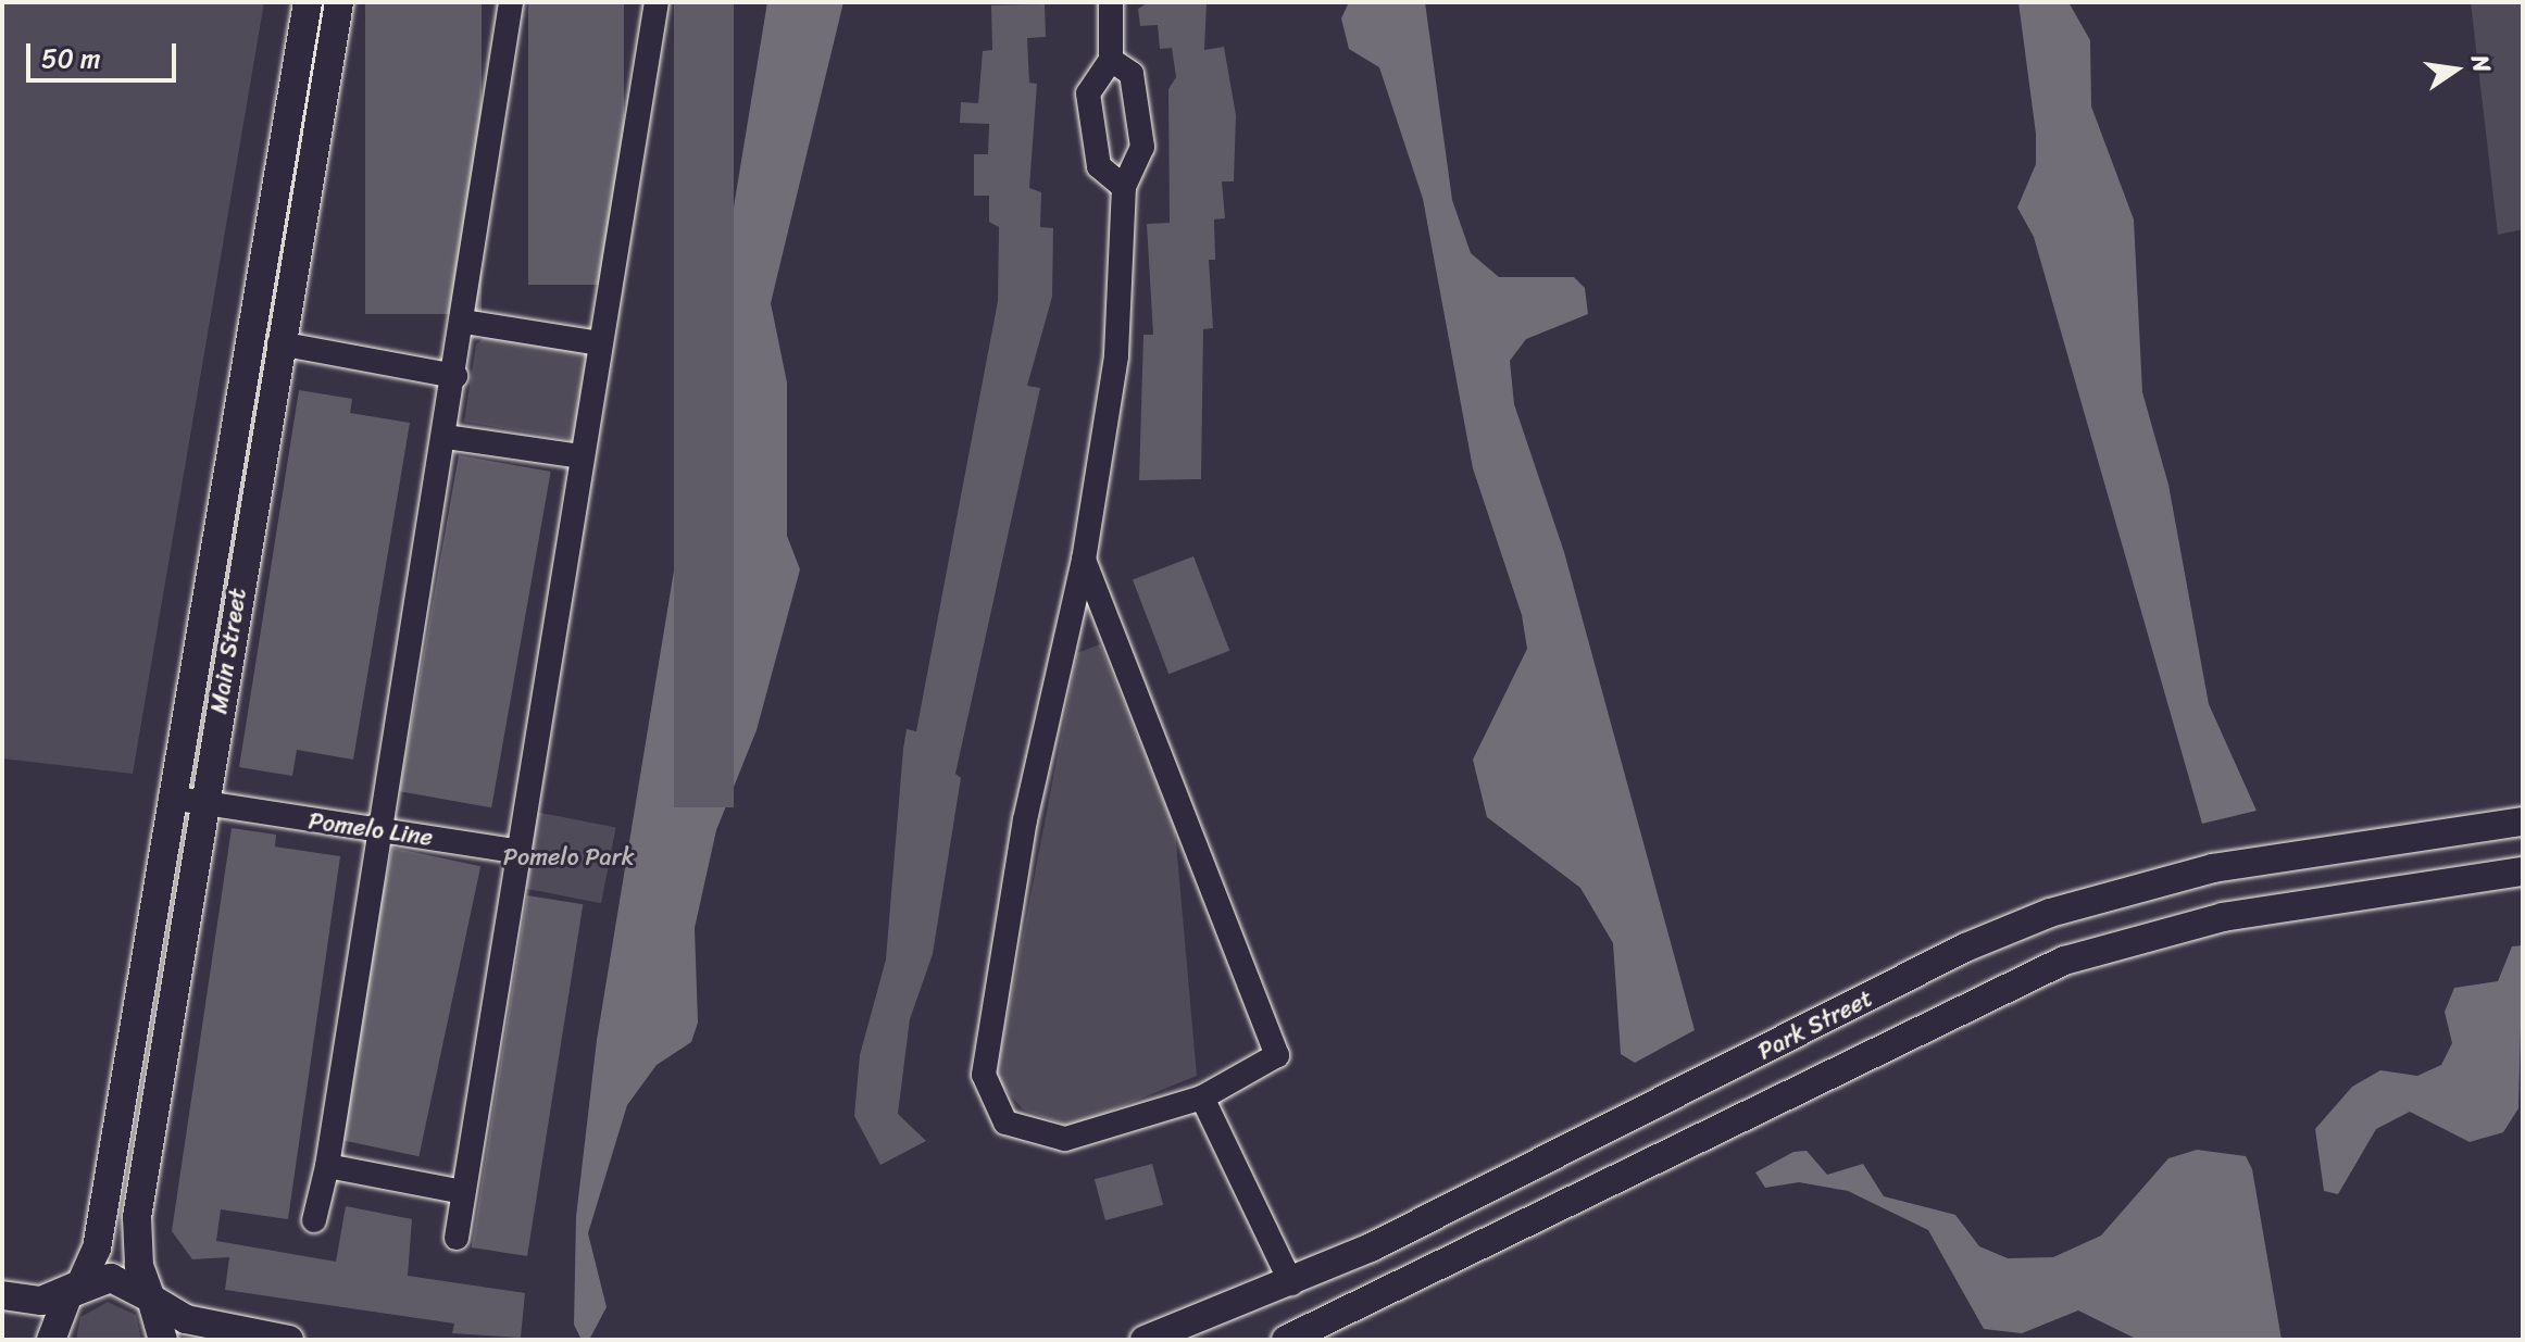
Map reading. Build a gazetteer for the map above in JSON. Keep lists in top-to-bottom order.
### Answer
{
  "streets": {
    "street": ["Main Street", "Pomelo Line", "Park Street"]
  },
  "crossings": [
    ["Main Street", "Pomelo Line"]
  ],
  "parks": ["Pomelo Park"],
  "scale_bar": "50 m",
  "north": "right"
}
